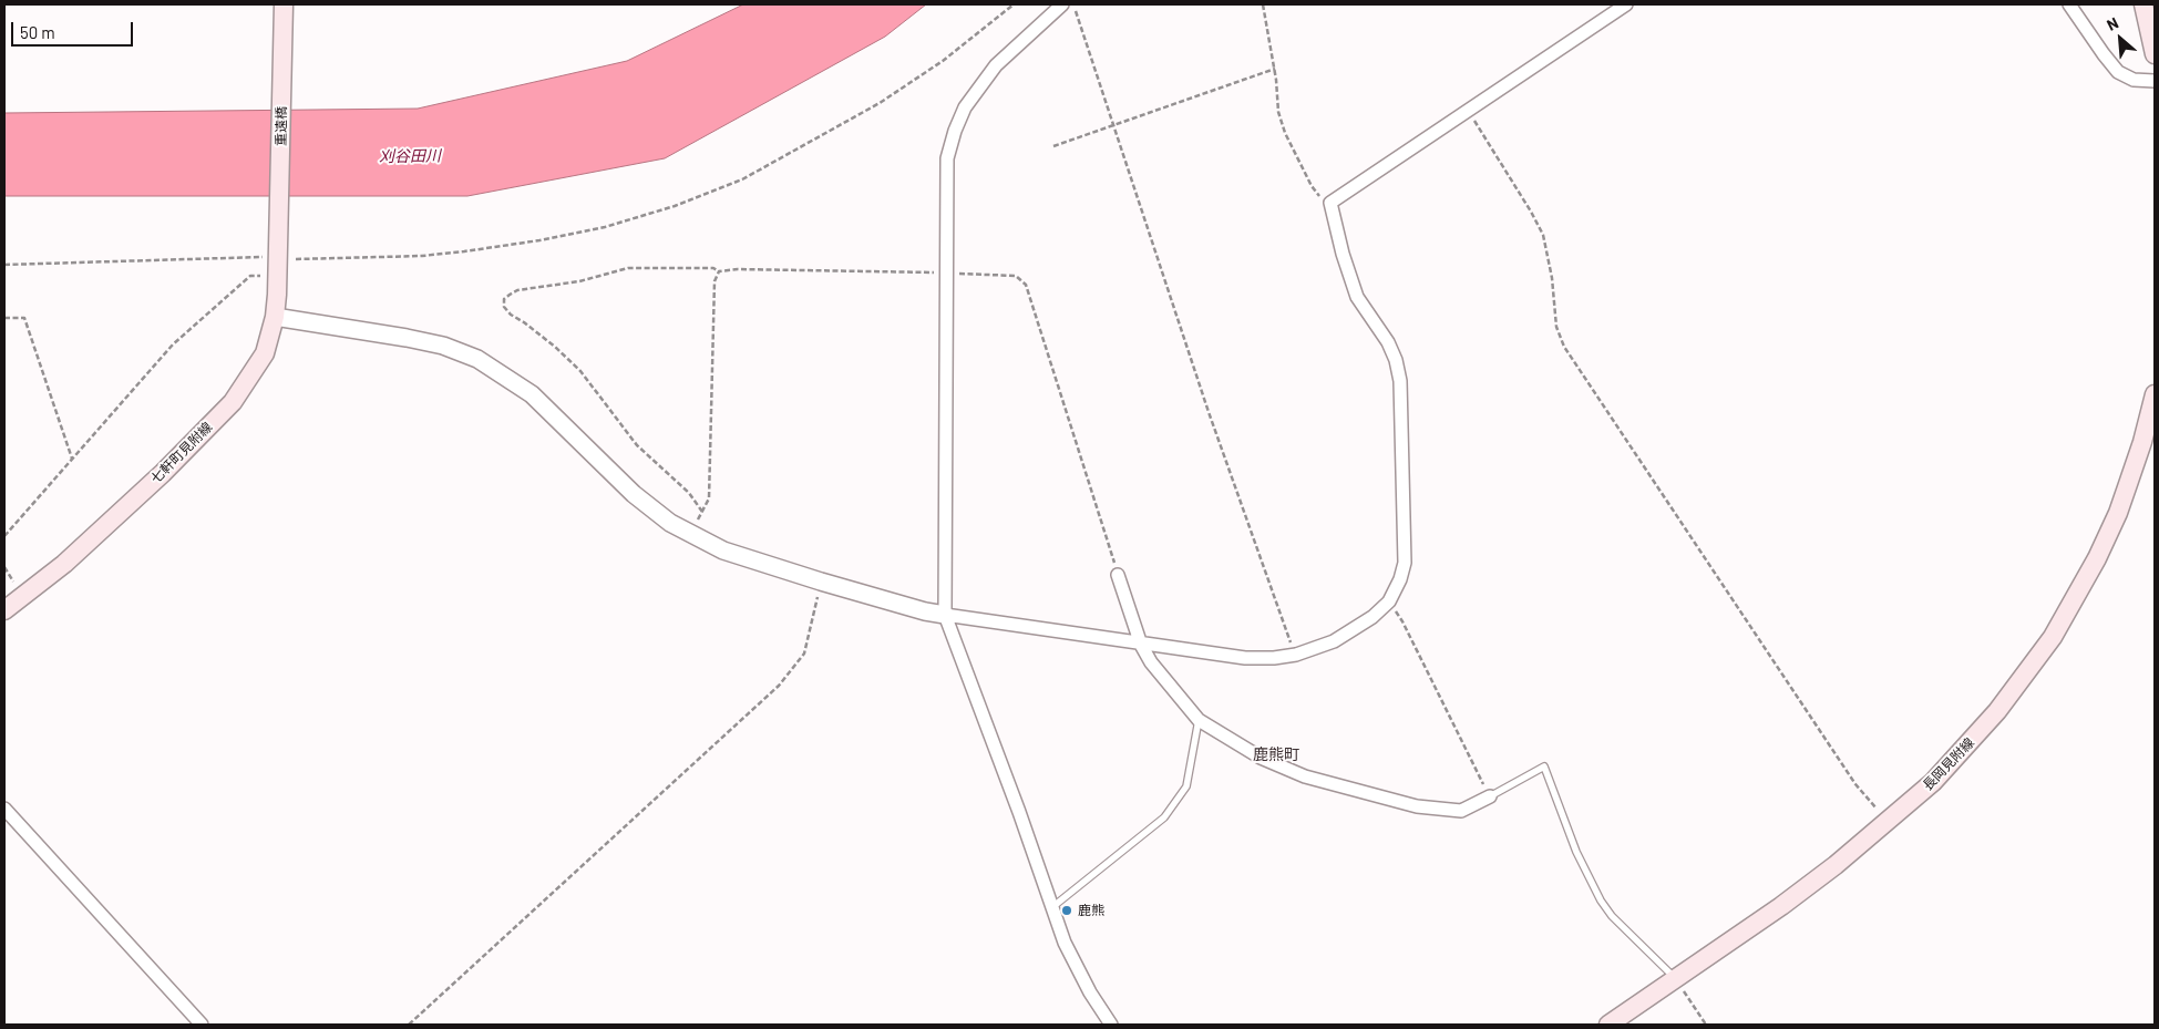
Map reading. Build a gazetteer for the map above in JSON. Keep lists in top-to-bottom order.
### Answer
{
  "streets": {
    "main road": ["重遠橋", "七軒町見附線", "長岡見附線"]
  },
  "crossings": [
    ["重遠橋", "七軒町見附線"]
  ],
  "districts": ["鹿熊町"],
  "water": ["刈谷田川"],
  "places": ["鹿熊"],
  "scale_bar": "50 m",
  "north": "top left"
}
